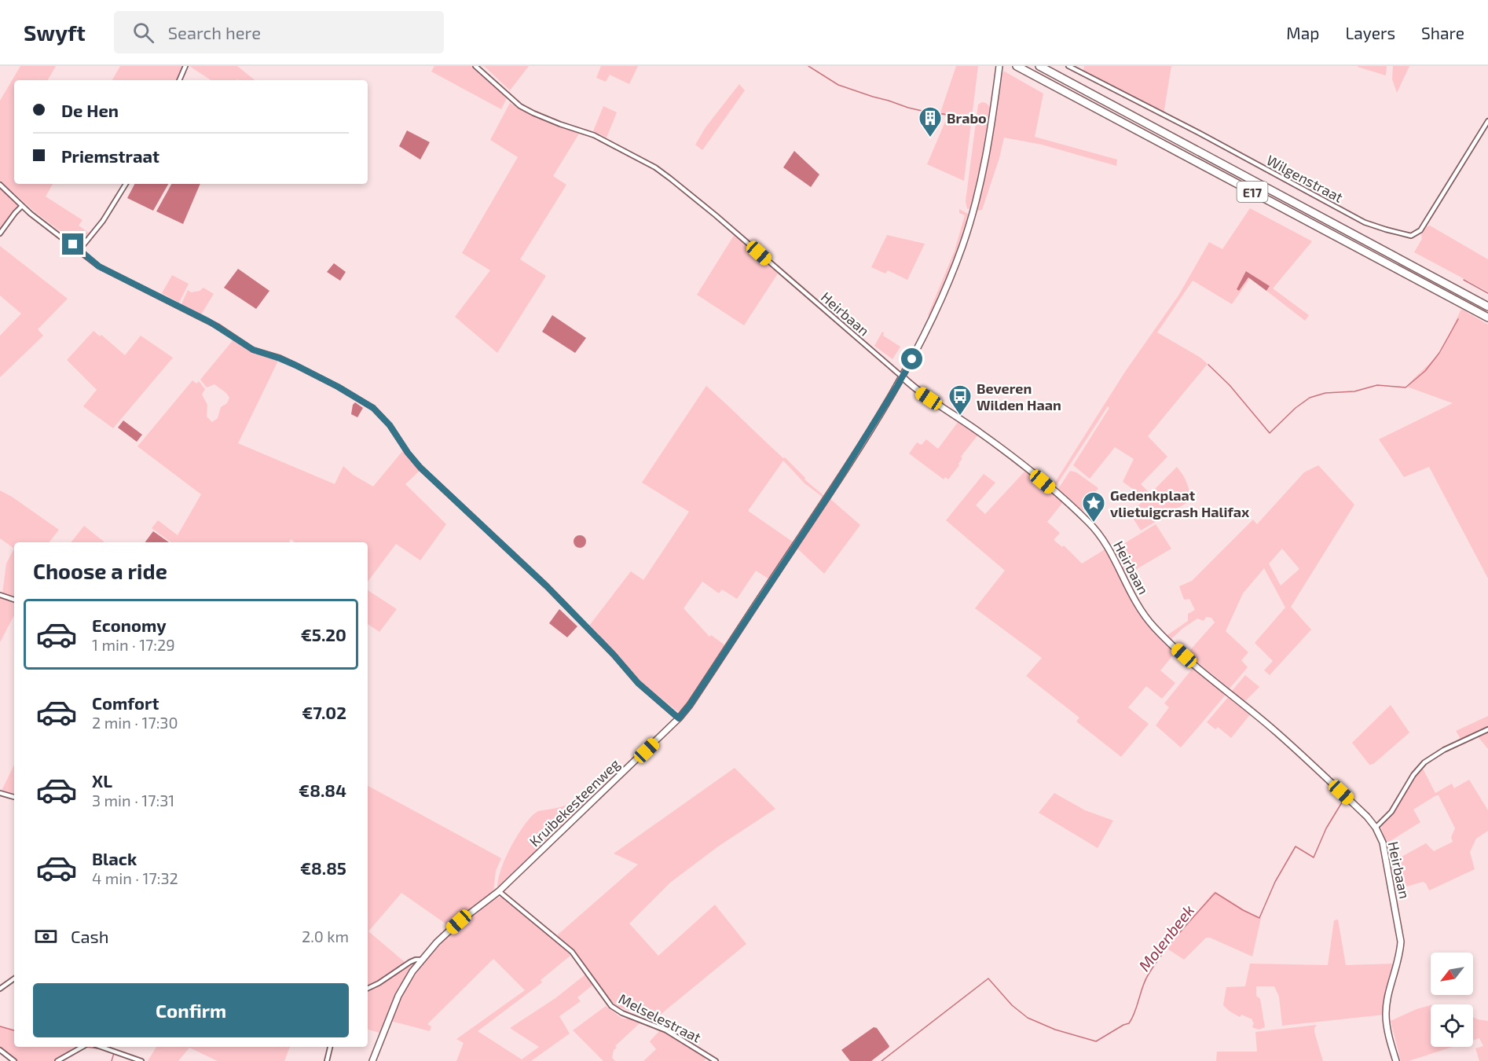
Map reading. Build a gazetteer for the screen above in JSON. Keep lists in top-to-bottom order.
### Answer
{
  "streets": {
    "highway": ["E17"],
    "street": [
      "Wilgenstraat",
      "Heirbaan",
      "Kruibekesteenweg",
      "Melselestraat"
    ]
  },
  "crossings": [
    ["Heirbaan", "Kruibekesteenweg"],
    ["Kruibekesteenweg", "Melselestraat"]
  ],
  "water": ["Molenbeek"],
  "places": {
    "building": ["Brabo"],
    "bus stop": ["Beveren Wilden Haan"],
    "place": ["Gedenkplaat vlietuigcrash Halifax"]
  },
  "north": "bottom left",
  "page": {
    "header": "Swyft",
    "search": "Search here",
    "nav": ["Map", "Layers", "Share"],
    "banner": ["De Hen", "Priemstraat"],
    "heading": "Choose a ride",
    "list": [
      {
        "name": "Economy",
        "note": "1 min · 17:29",
        "value": "€5.20"
      },
      {
        "name": "Comfort",
        "note": "2 min · 17:30",
        "value": "€7.02"
      },
      {
        "name": "XL",
        "note": "3 min · 17:31",
        "value": "€8.84"
      },
      {
        "name": "Black",
        "note": "4 min · 17:32",
        "value": "€8.85"
      }
    ],
    "pay": ["Cash", "2.0 km"],
    "buttons": "Confirm"
  }
}
